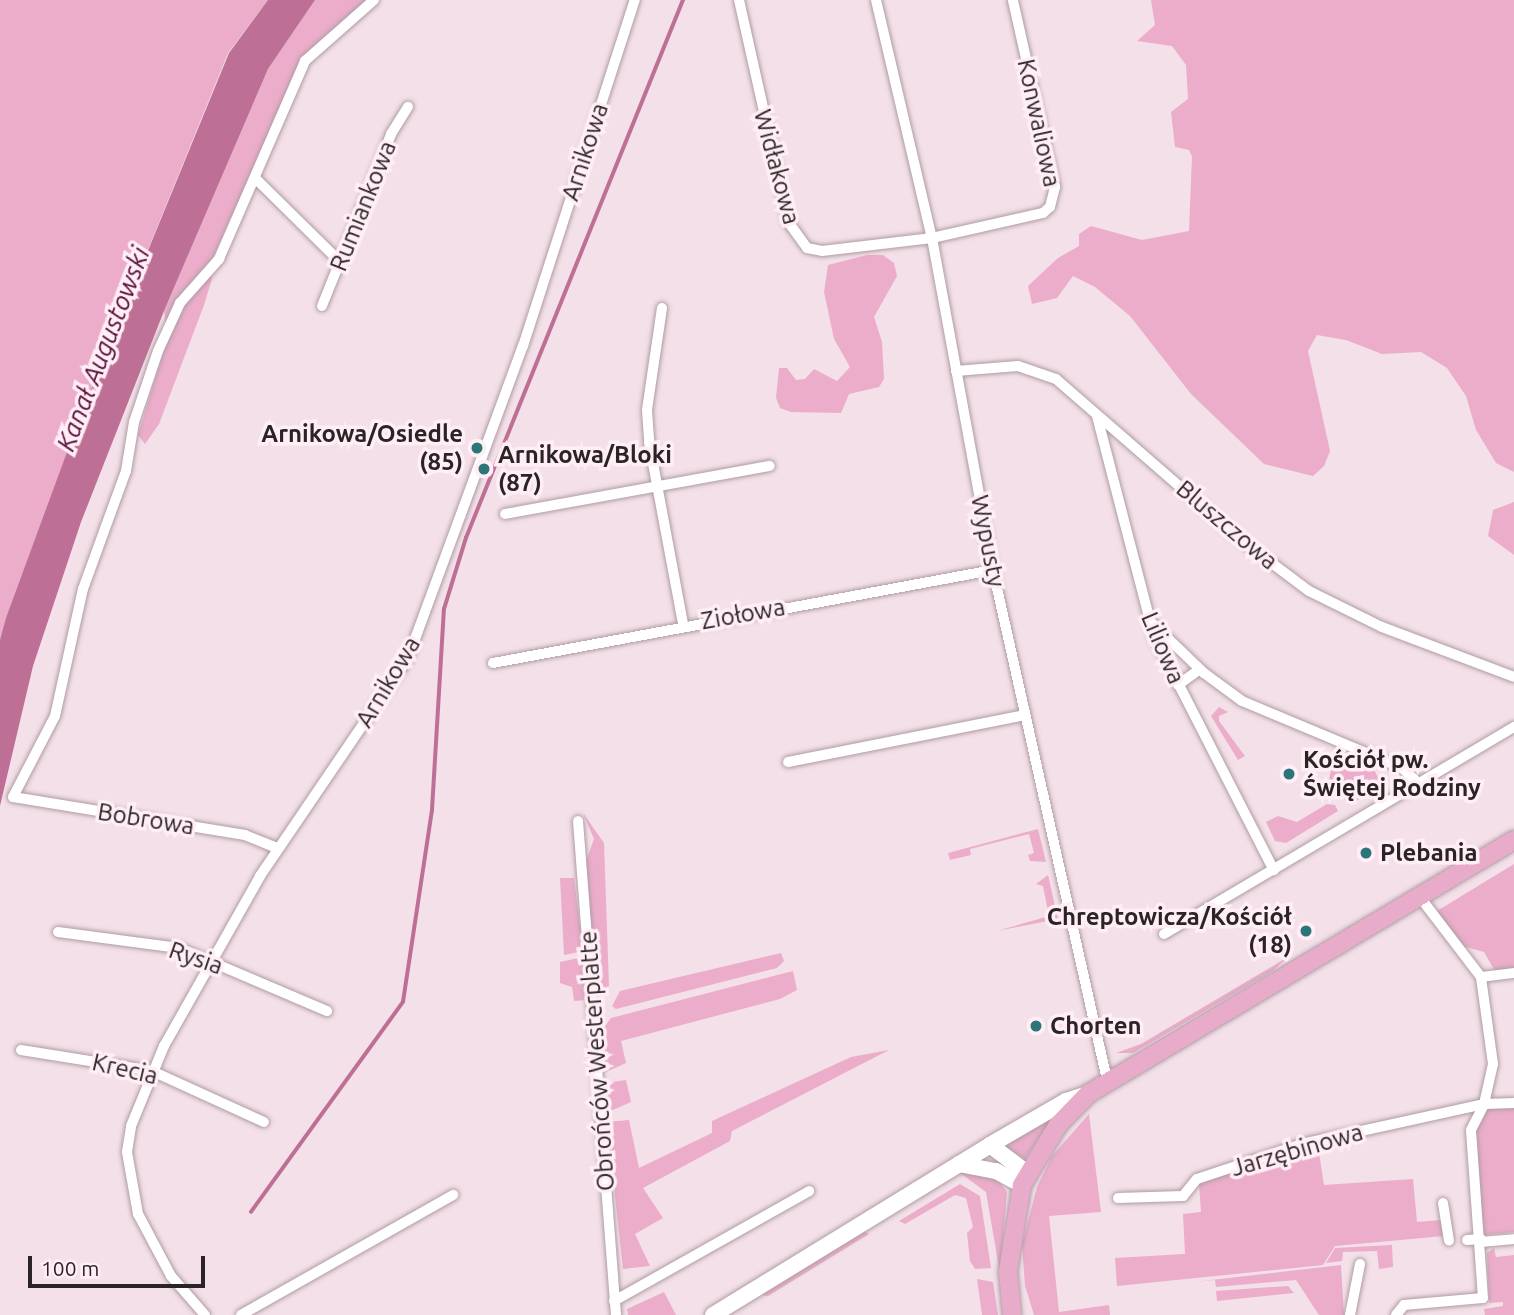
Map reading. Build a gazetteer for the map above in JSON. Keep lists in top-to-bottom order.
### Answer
{
  "streets": {
    "street": [
      "Konwaliowa",
      "Arnikowa",
      "Widłakowa",
      "Rumiankowa",
      "Bluszczowa",
      "Wypusty",
      "Ziołowa",
      "Liliowa",
      "Bobrowa",
      "Rysia",
      "Obrońców Westerplatte",
      "Krecia",
      "Jarzębinowa"
    ]
  },
  "crossings": [
    ["Konwaliowa", "Widłakowa"],
    ["Konwaliowa", "Wypusty"],
    ["Arnikowa", "Bobrowa"],
    ["Arnikowa", "Rysia"],
    ["Arnikowa", "Krecia"],
    ["Widłakowa", "Wypusty"],
    ["Bluszczowa", "Wypusty"],
    ["Bluszczowa", "Liliowa"],
    ["Wypusty", "Ziołowa"]
  ],
  "water": ["Kanał Augustowski"],
  "places": [
    "Arnikowa/Osiedle (85)",
    "Arnikowa/Bloki (87)",
    "Kościół pw. Świętej Rodziny",
    "Plebania",
    "Chreptowicza/Kościół (18)",
    "Chorten"
  ],
  "scale_bar": "100 m"
}
